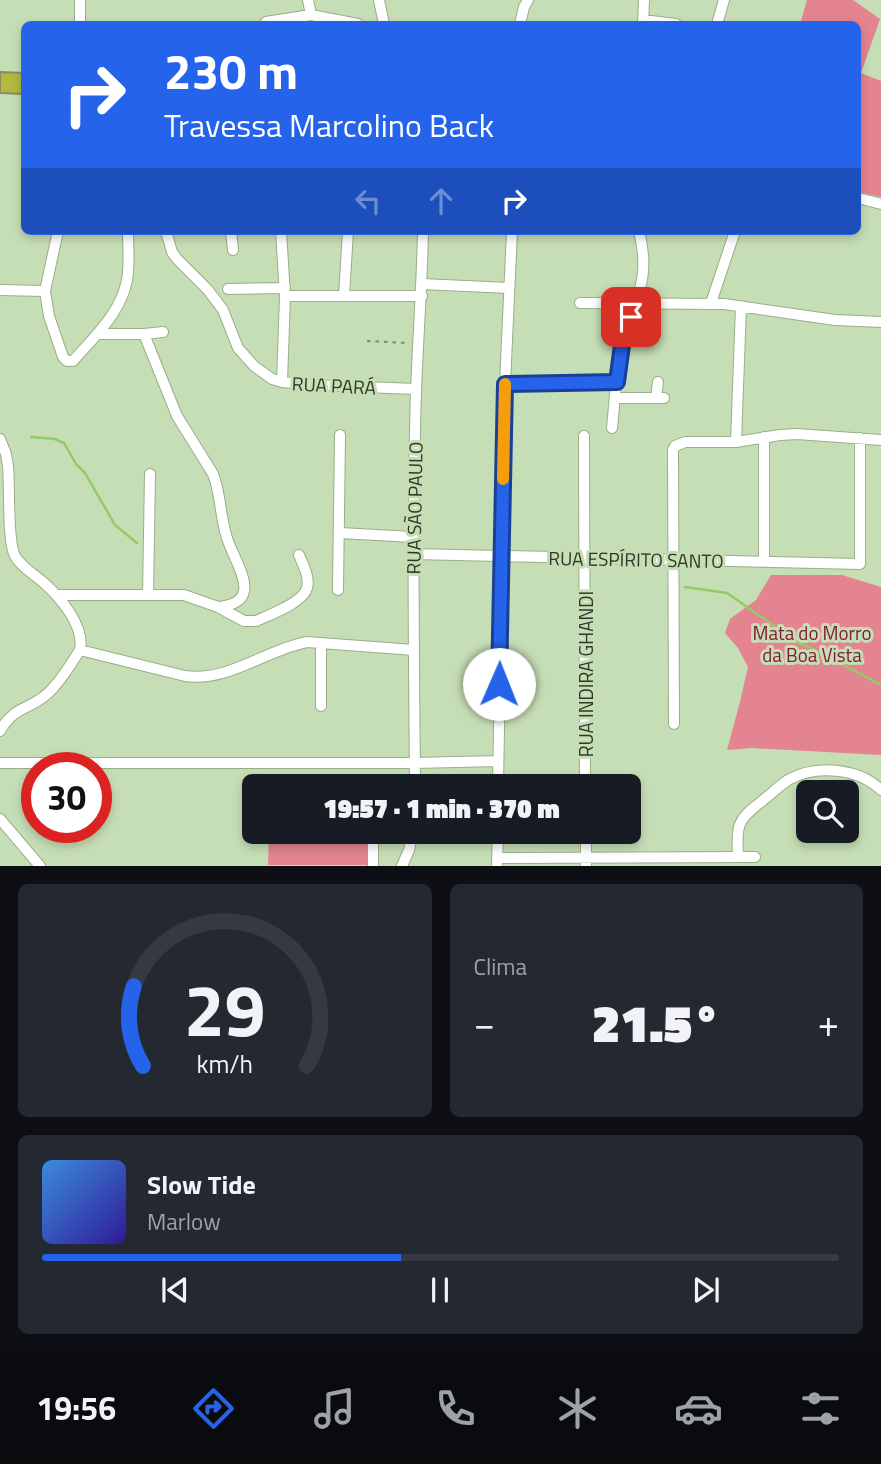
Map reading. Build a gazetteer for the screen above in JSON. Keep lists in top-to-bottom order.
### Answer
{
  "streets": {
    "street": [
      "RUA PARÁ",
      "RUA SÃO PAULO",
      "RUA ESPÍRITO SANTO",
      "RUA INDIRA GHANDI"
    ]
  },
  "crossings": [
    ["RUA PARÁ", "RUA SÃO PAULO"],
    ["RUA SÃO PAULO", "RUA ESPÍRITO SANTO"],
    ["RUA ESPÍRITO SANTO", "RUA INDIRA GHANDI"]
  ],
  "parks": ["Mata do Morro da Boa Vista"],
  "page": {
    "turn": ["230 m", "Travessa Marcolino Back"],
    "limit": "30",
    "trip": "19:57 · 1 min · 370 m",
    "tile": "Clima",
    "heat": ["−", "21.5°", "+"],
    "song": ["Slow Tide", "Marlow"],
    "tabs": "19:56",
    "gauge": ["29", "km/h"]
  }
}
